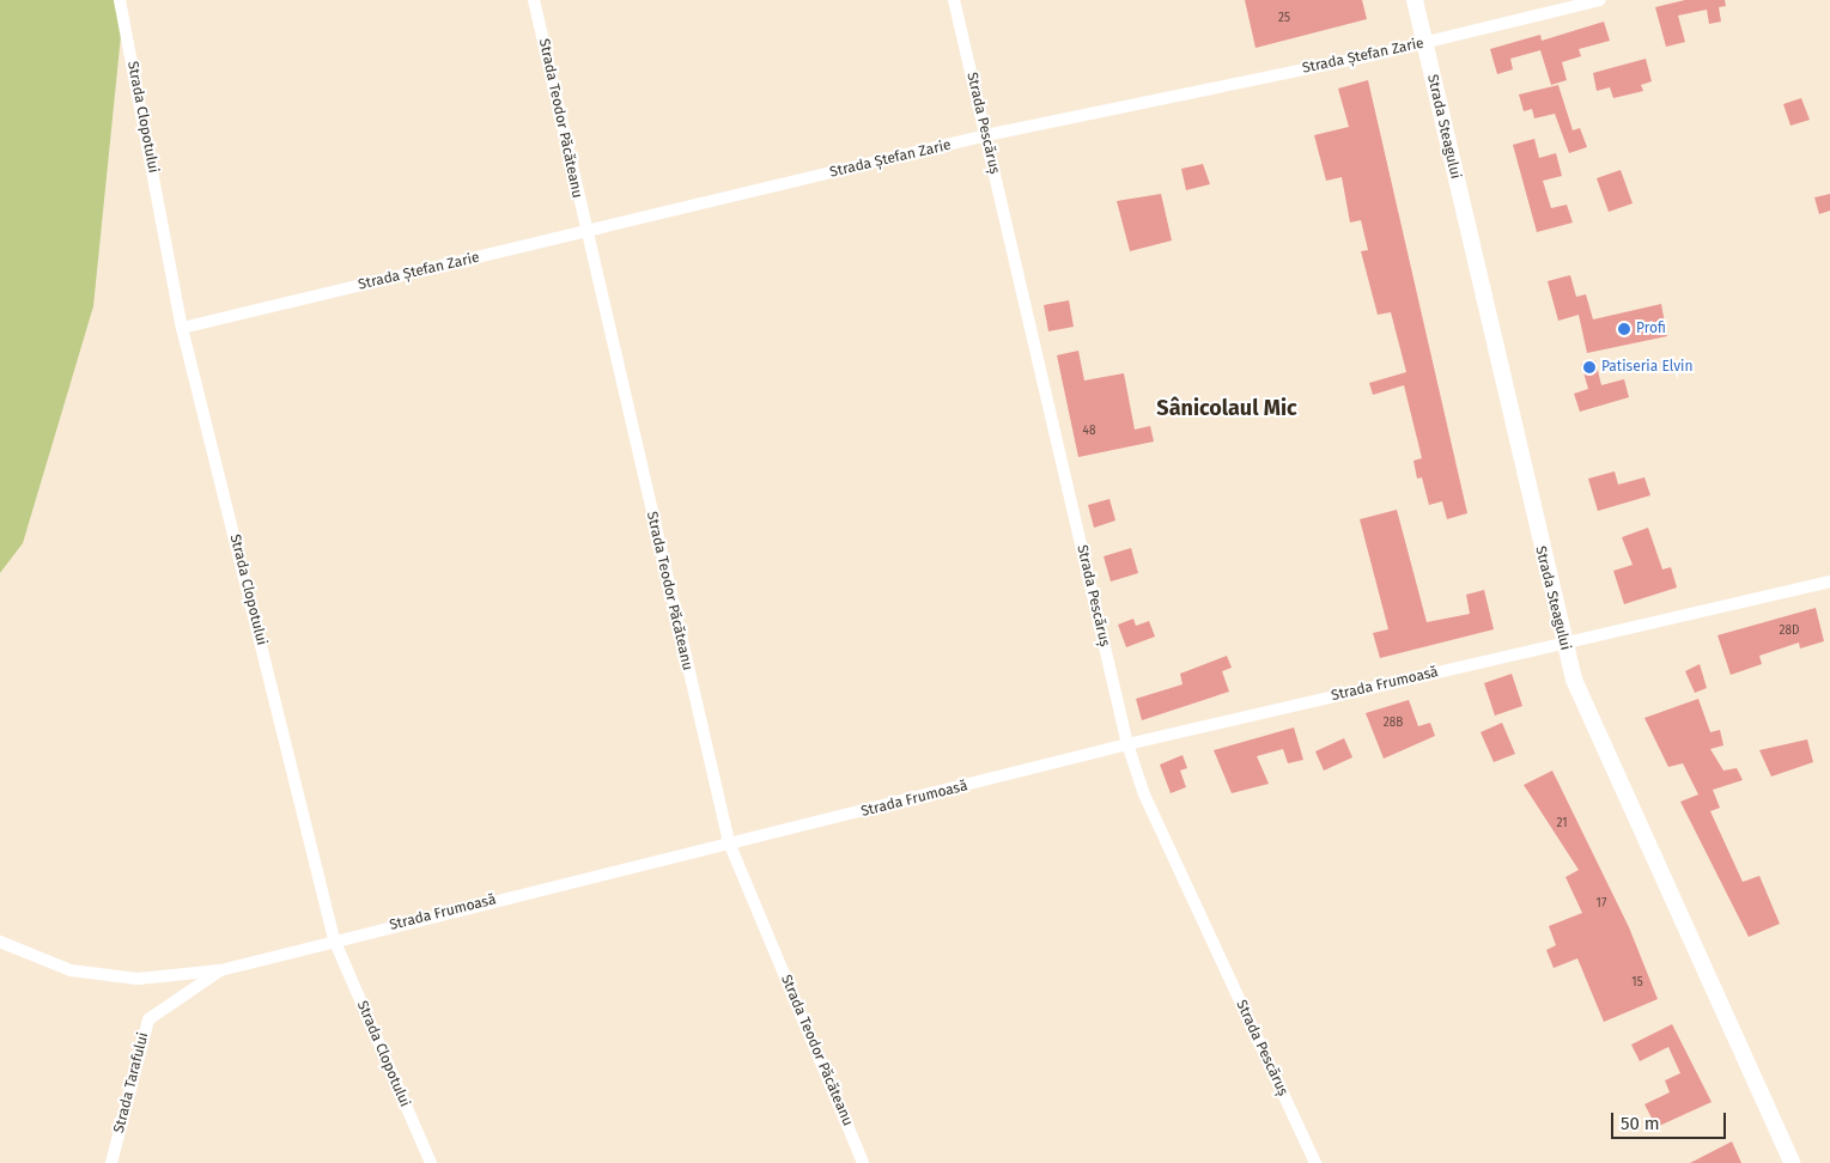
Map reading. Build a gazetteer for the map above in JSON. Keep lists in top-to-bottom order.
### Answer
{
  "streets": {
    "main road": ["Strada Steagului"],
    "street": [
      "Strada Ștefan Zarie",
      "Strada Clopotului",
      "Strada Teodor Păcăteanu",
      "Strada Pescăruș",
      "Strada Frumoasă",
      "Strada Tarafului"
    ]
  },
  "crossings": [
    ["Strada Ștefan Zarie", "Strada Clopotului"],
    ["Strada Ștefan Zarie", "Strada Teodor Păcăteanu"],
    ["Strada Ștefan Zarie", "Strada Pescăruș"],
    ["Strada Ștefan Zarie", "Strada Steagului"],
    ["Strada Clopotului", "Strada Frumoasă"],
    ["Strada Teodor Păcăteanu", "Strada Frumoasă"],
    ["Strada Pescăruș", "Strada Frumoasă"],
    ["Strada Steagului", "Strada Frumoasă"],
    ["Strada Frumoasă", "Strada Tarafului"]
  ],
  "districts": ["Sânicolaul Mic"],
  "places": ["Profi", "Patiseria Elvin"],
  "house_numbers": [
    "25",
    "48",
    "28D",
    "28B",
    "21",
    "17",
    "15"
  ],
  "scale_bar": "50 m"
}
